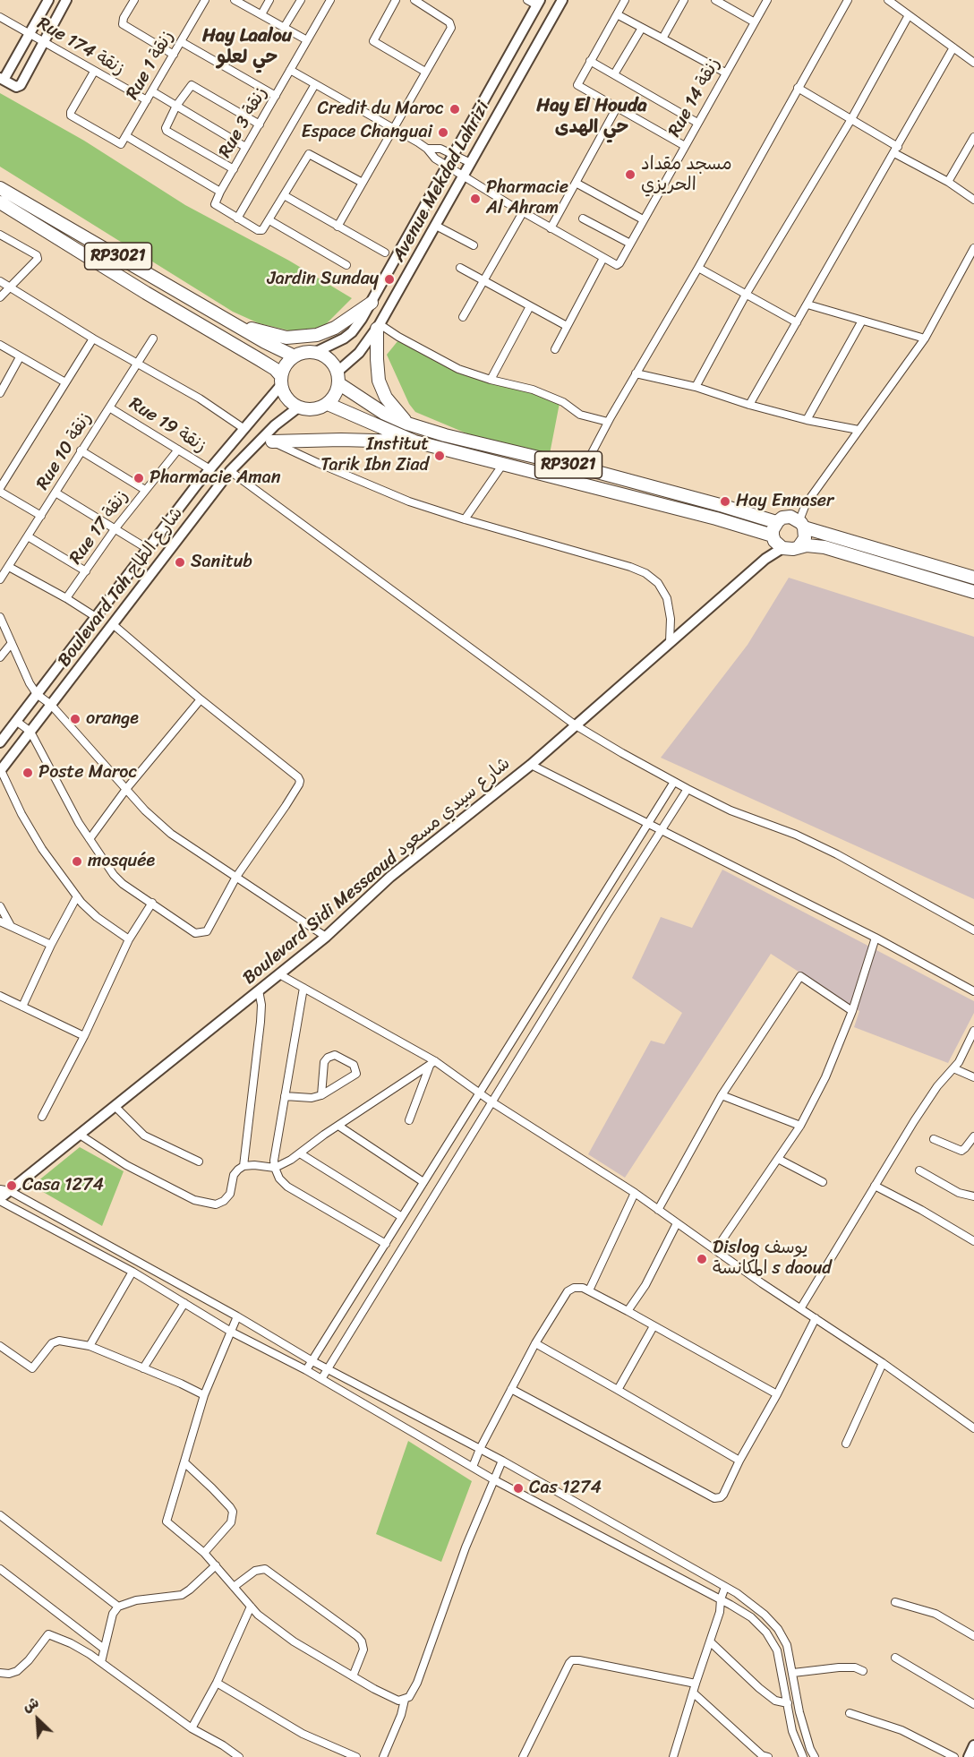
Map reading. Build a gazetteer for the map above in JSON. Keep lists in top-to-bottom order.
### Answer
{
  "streets": {
    "highway": ["RP3021"],
    "street": [
      "Rue 174 زنقة",
      "Rue 1 زنقة",
      "Rue 14 زنقة",
      "Rue 3 زنقة",
      "Avenue Mekdad Lahrizi",
      "Rue 19 زنقة",
      "Rue 10 زنقة",
      "Rue 17 زنقة",
      "Boulevard Tah شارع الطاح",
      "Boulevard Sidi Messaoud شارع سيدي مسعود"
    ]
  },
  "crossings": [
    ["Rue 174 زنقة", "Rue 1 زنقة"],
    ["Avenue Mekdad Lahrizi", "RP3021"],
    ["Avenue Mekdad Lahrizi", "Boulevard Tah شارع الطاح"],
    ["RP3021", "Boulevard Tah شارع الطاح"],
    ["RP3021", "Boulevard Sidi Messaoud شارع سيدي مسعود"],
    ["Rue 19 زنقة", "Rue 10 زنقة"],
    ["Rue 19 زنقة", "Rue 17 زنقة"],
    ["Rue 19 زنقة", "Boulevard Tah شارع الطاح"]
  ],
  "districts": ["Hay Laalou حي لعلو", "Hay El Houda حي الهدى"],
  "places": [
    "Credit du Maroc",
    "Espace Changuai",
    "مسجد مقداد الحريزي",
    "Pharmacie Al Ahram",
    "Jardin Sunday",
    "Institut Tarik Ibn Ziad",
    "Pharmacie Aman",
    "Hay Ennaser",
    "Sanitub",
    "orange",
    "Poste Maroc",
    "mosquée",
    "Casa 1274",
    "Dislog يوسف المكانسة s daoud",
    "Cas 1274"
  ],
  "north": "top left"
}
